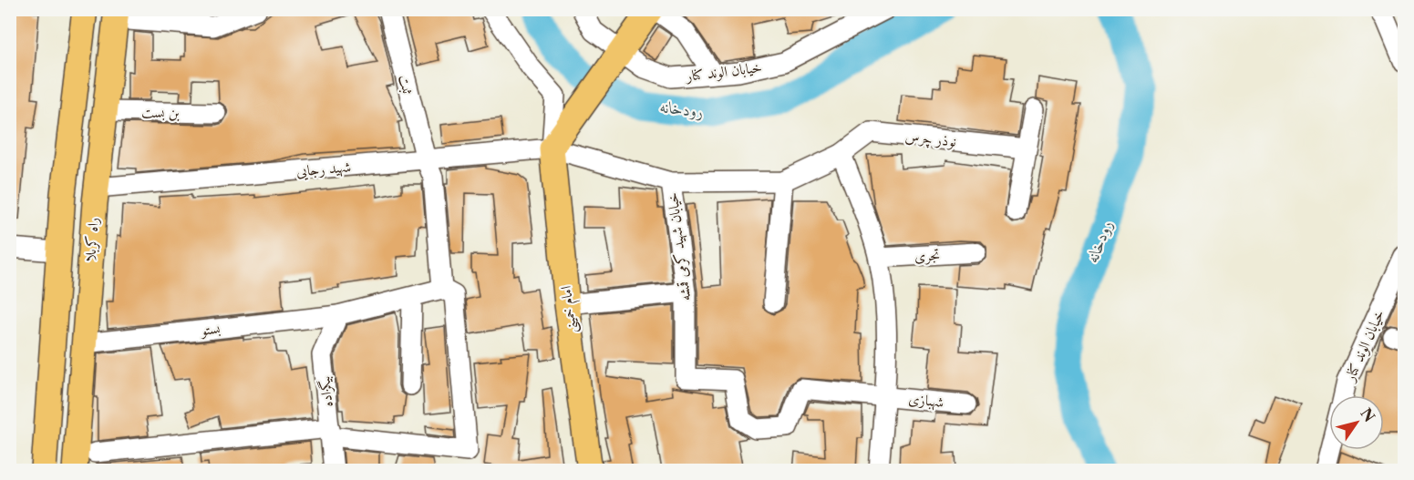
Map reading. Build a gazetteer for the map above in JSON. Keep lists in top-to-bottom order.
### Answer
{
  "streets": {
    "main road": ["راه کربلا", "امام خمینی"],
    "street": [
      "خیابان الوند کنار",
      "ثبت",
      "بن بست",
      "نوذر چرس",
      "شهید رجایی",
      "خیابان شهید کرمی قمشه",
      "تجری",
      "بستو",
      "بیگزاده",
      "شهبازی"
    ]
  },
  "crossings": [
    ["ثبت", "شهید رجایی"],
    ["بن بست", "راه کربلا"],
    ["شهید رجایی", "راه کربلا"],
    ["شهید رجایی", "امام خمینی"],
    ["راه کربلا", "بستو"],
    ["خیابان شهید کرمی قمشه", "شهبازی"],
    ["بستو", "بیگزاده"]
  ],
  "water": ["رودخانه"],
  "north": "top right"
}
